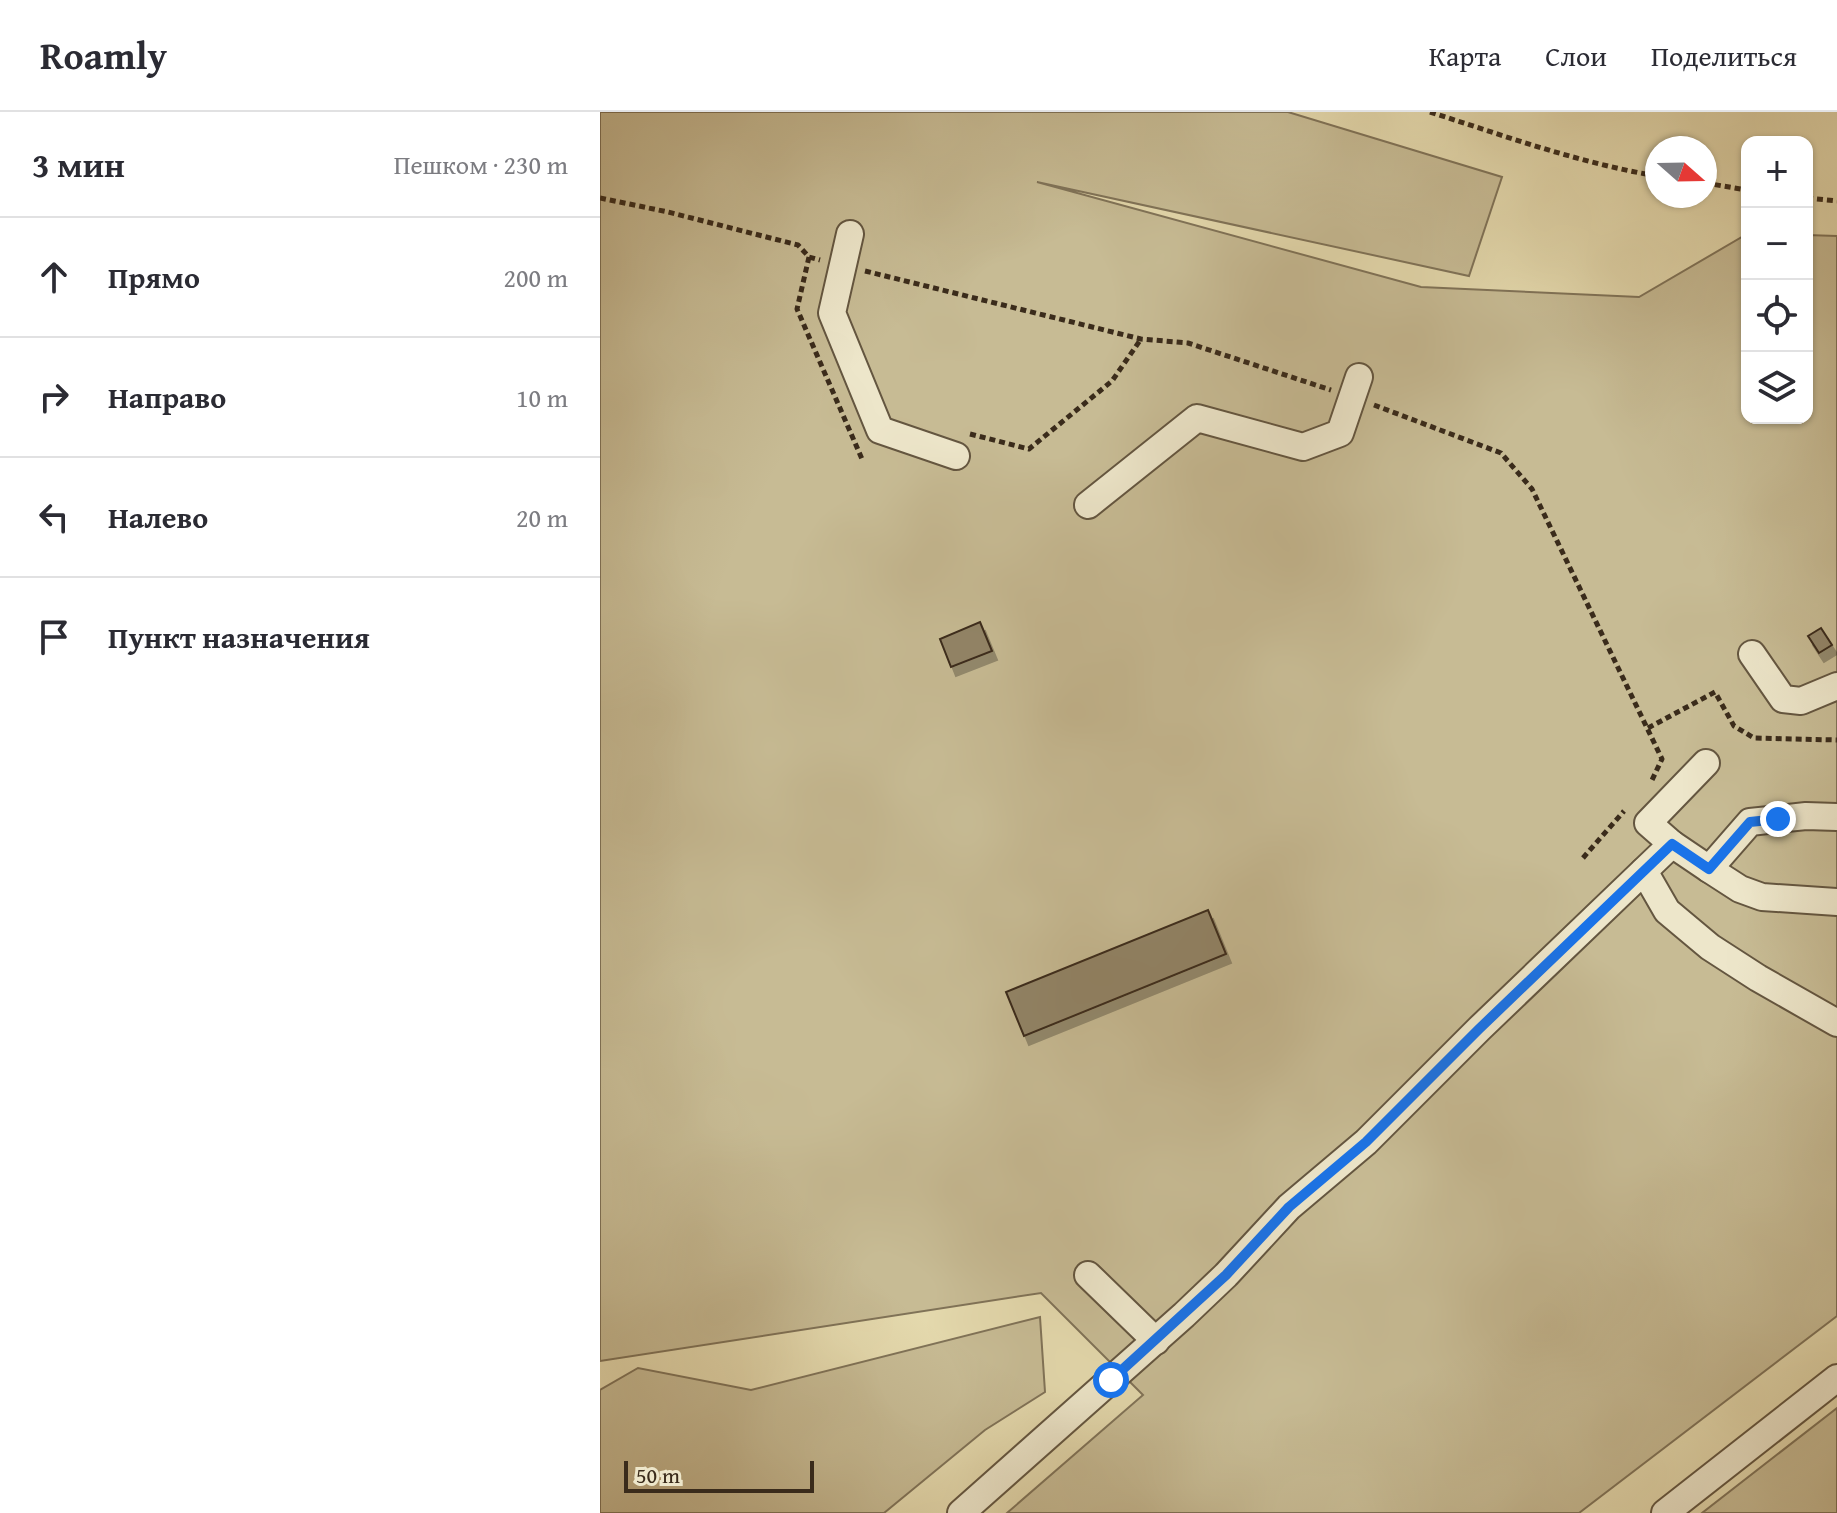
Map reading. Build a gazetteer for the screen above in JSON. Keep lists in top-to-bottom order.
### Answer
{
  "scale_bar": "50 m",
  "north": "right",
  "page": {
    "header": "Roamly",
    "nav": ["Карта", "Слои", "Поделиться"],
    "heading": ["3 мин", "Пешком · 230 m"],
    "map_buttons": ["+", "−"],
    "list": [
      ["Прямо", "200 m"],
      ["Направо", "10 m"],
      ["Налево", "20 m"],
      "Пункт назначения"
    ],
    "scale": "50 m"
  }
}
